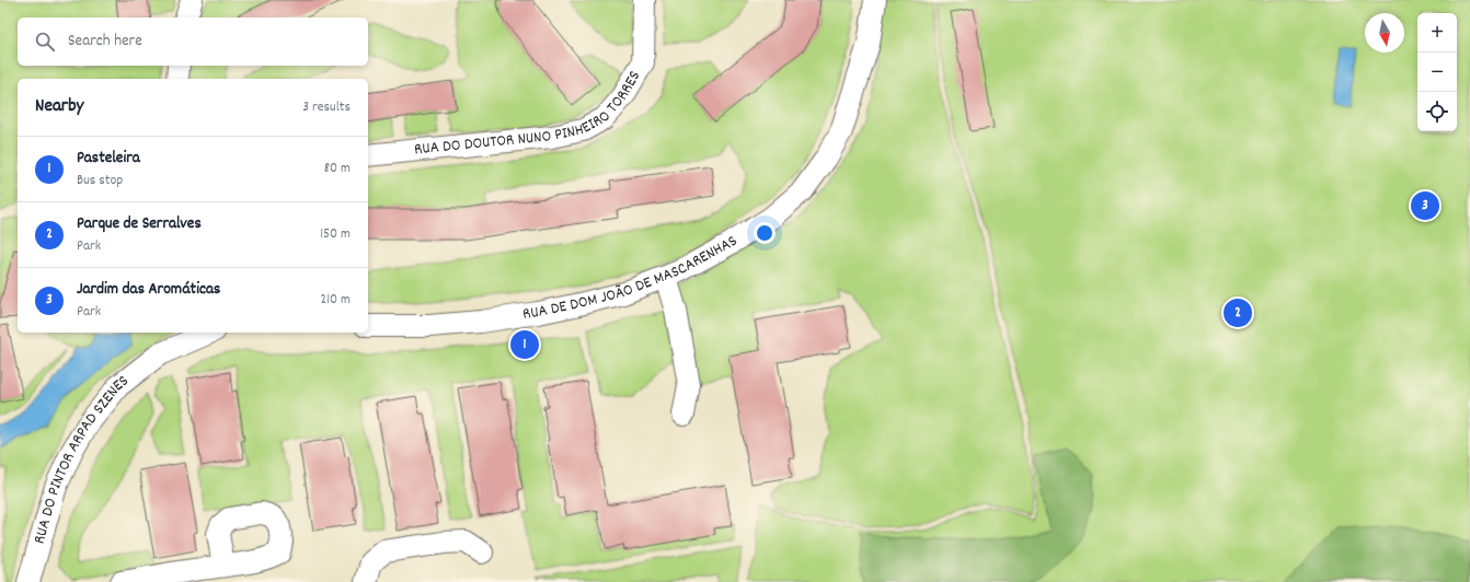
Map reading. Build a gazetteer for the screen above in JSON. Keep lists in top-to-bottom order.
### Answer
{
  "streets": {
    "street": ["RUA DO DOUTOR NUNO PINHEIRO TORRES", "RUA DE DOM JOÃO DE MASCARENHAS", "RUA DO PINTOR ARPAD SZENES"]
  },
  "north": "bottom",
  "page": {
    "map_buttons": ["+", "−"],
    "search": "Search here",
    "heading": ["Nearby", "3 results"],
    "list": [
      {
        "mark": "1",
        "name": "Pasteleira",
        "note": "Bus stop",
        "value": "80 m"
      },
      {
        "mark": "2",
        "name": "Parque de Serralves",
        "note": "Park",
        "value": "150 m"
      },
      {
        "mark": "3",
        "name": "Jardim das Aromáticas",
        "note": "Park",
        "value": "210 m"
      }
    ],
    "pins": ["3", "2", "1"]
  }
}
